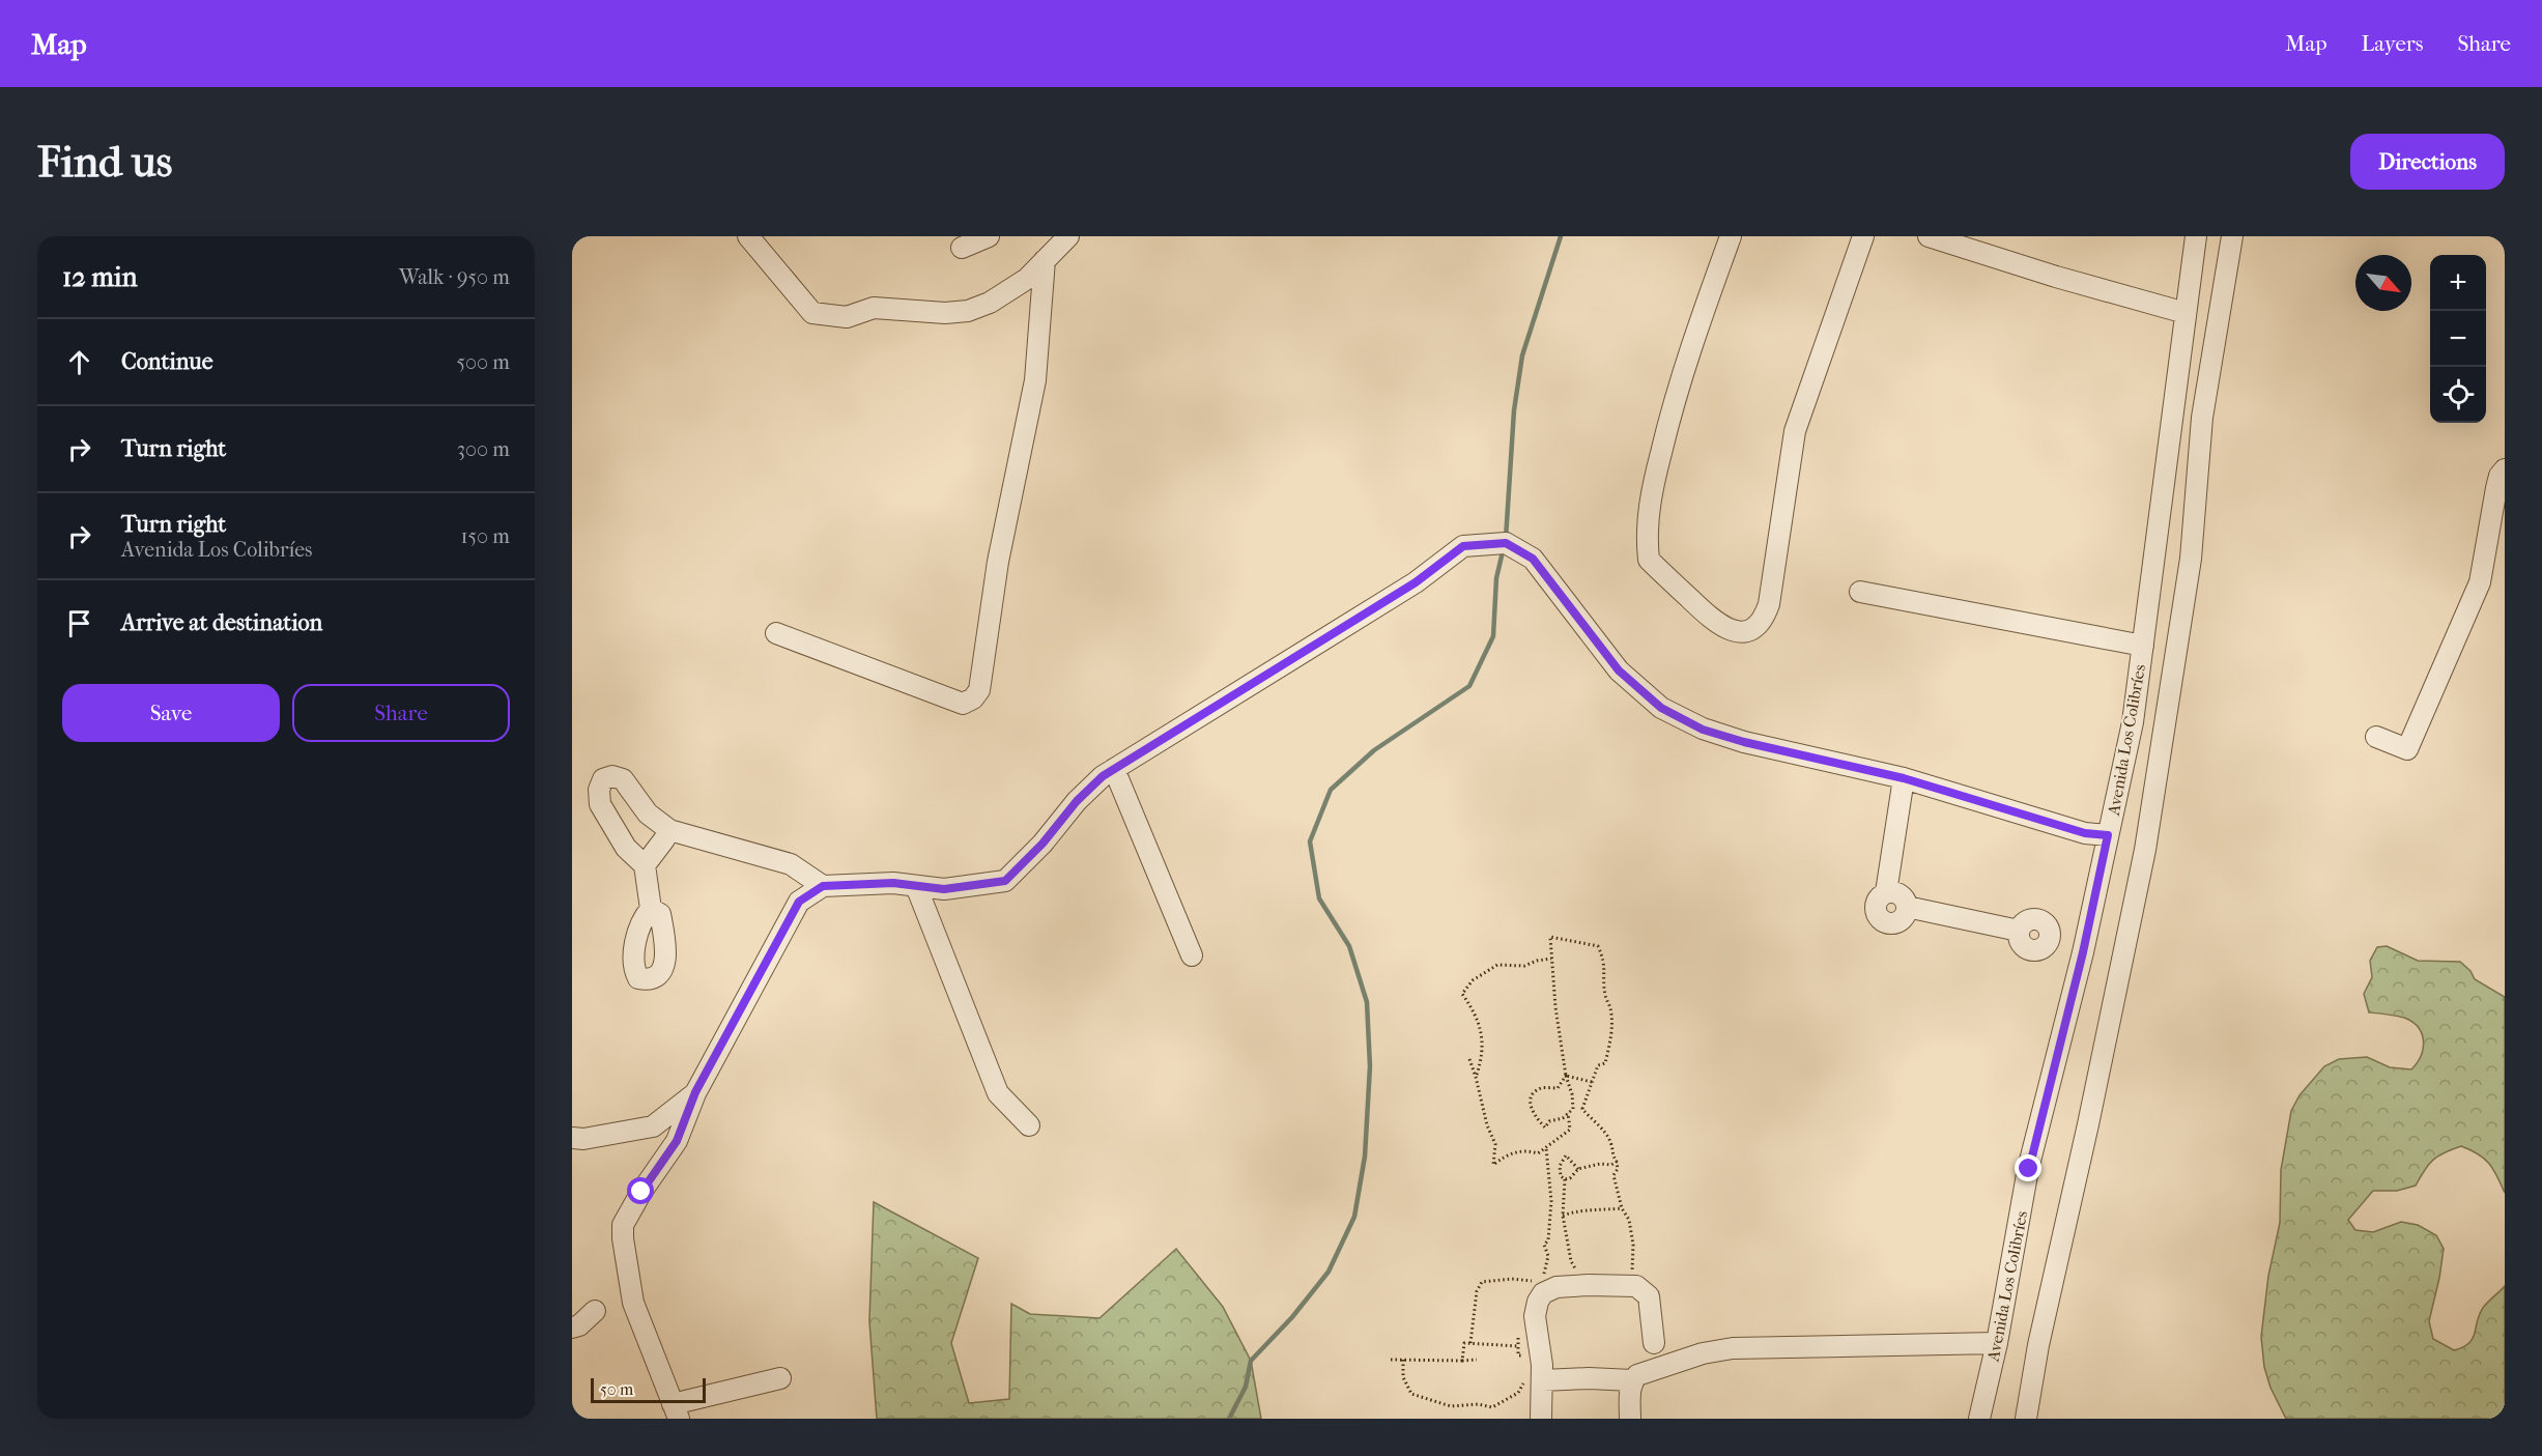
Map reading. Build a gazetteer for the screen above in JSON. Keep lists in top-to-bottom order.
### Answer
{
  "streets": {
    "street": ["Avenida Los Colibríes"]
  },
  "scale_bar": "50 m",
  "north": "bottom right",
  "page": {
    "header": "Map",
    "nav": ["Map", "Layers", "Share"],
    "buttons": [
      "Directions",
      ["Save", "Share"]
    ],
    "title": "Find us",
    "heading": ["12 min", "Walk · 950 m"],
    "map_buttons": ["+", "−"],
    "list": [
      ["Continue", "500 m"],
      ["Turn right", "300 m"],
      ["Turn right", "Avenida Los Colibríes", "150 m"],
      "Arrive at destination"
    ],
    "scale": "50 m"
  }
}
